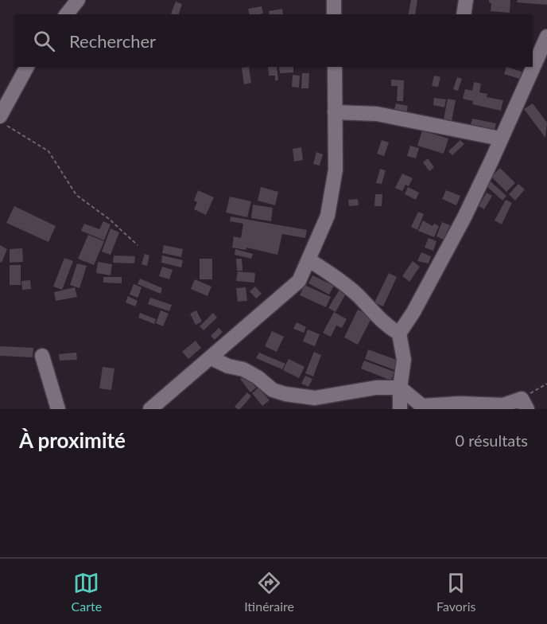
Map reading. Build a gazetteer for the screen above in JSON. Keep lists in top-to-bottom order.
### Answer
{
  "page": {
    "search": "Rechercher",
    "heading": ["À proximité", "0 résultats"],
    "nav": ["Carte", "Itinéraire", "Favoris"]
  }
}
